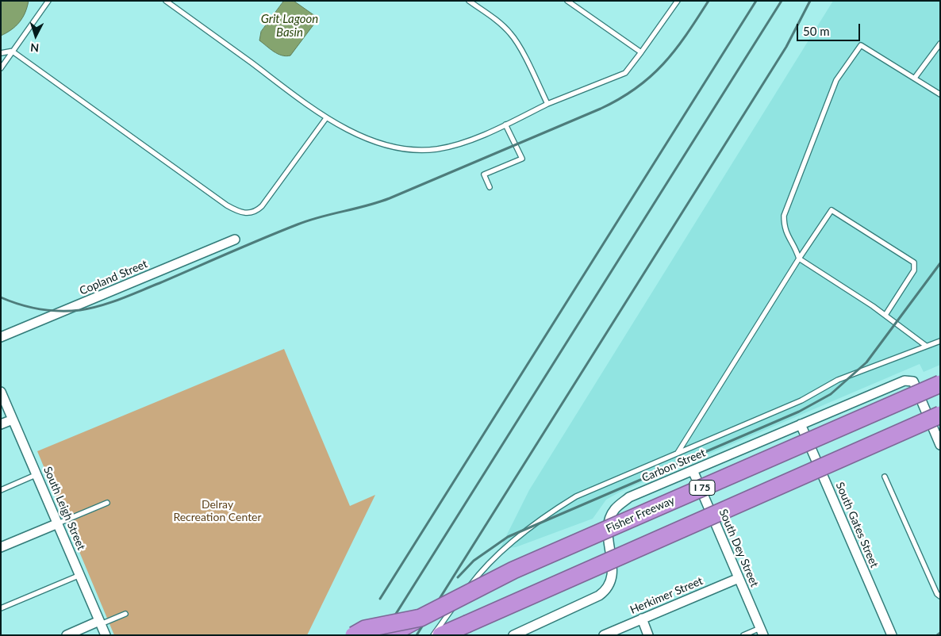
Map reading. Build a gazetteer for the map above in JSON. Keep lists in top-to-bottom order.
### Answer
{
  "streets": {
    "highway": ["I 75", "Fisher Freeway"],
    "street": [
      "Copland Street",
      "Carbon Street",
      "South Leigh Street",
      "South Gates Street",
      "South Dey Street",
      "Herkimer Street"
    ]
  },
  "crossings": [
    ["Carbon Street", "South Gates Street"],
    ["Carbon Street", "South Dey Street"],
    ["South Dey Street", "Herkimer Street"]
  ],
  "water": ["Grit Lagoon Basin"],
  "parks": ["Delray Recreation Center"],
  "scale_bar": "50 m",
  "north": "bottom"
}
